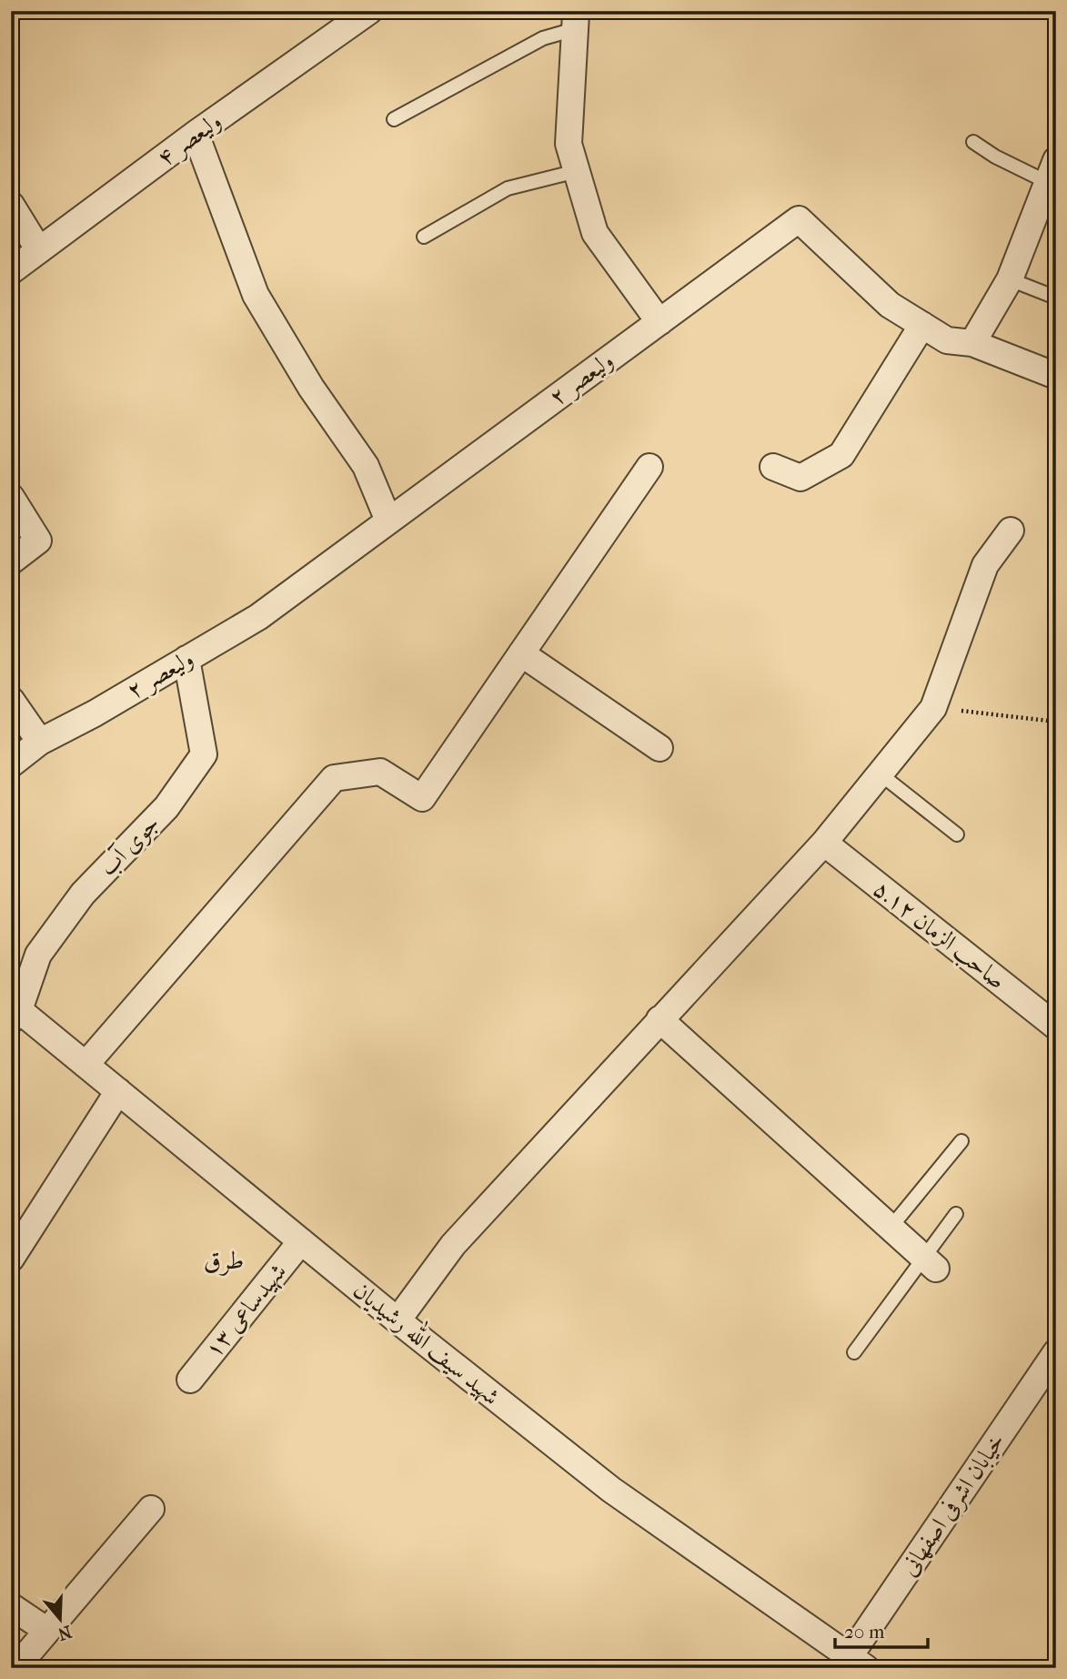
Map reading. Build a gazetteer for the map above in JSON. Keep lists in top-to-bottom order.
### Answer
{
  "streets": {
    "street": [
      "ولیعصر ۴",
      "ولیعصر ۲",
      "جوی آب",
      "صاحب الزمان ۵.۱۲",
      "شهیدساعی ۱۳",
      "شهید سیف الله رشیدیان",
      "خیابان اشرفی اصفهانی"
    ]
  },
  "crossings": [
    ["ولیعصر ۲", "جوی آب"],
    ["جوی آب", "شهید سیف الله رشیدیان"],
    ["شهیدساعی ۱۳", "شهید سیف الله رشیدیان"],
    ["شهید سیف الله رشیدیان", "خیابان اشرفی اصفهانی"]
  ],
  "districts": ["طرق"],
  "scale_bar": "20 m",
  "north": "bottom"
}
